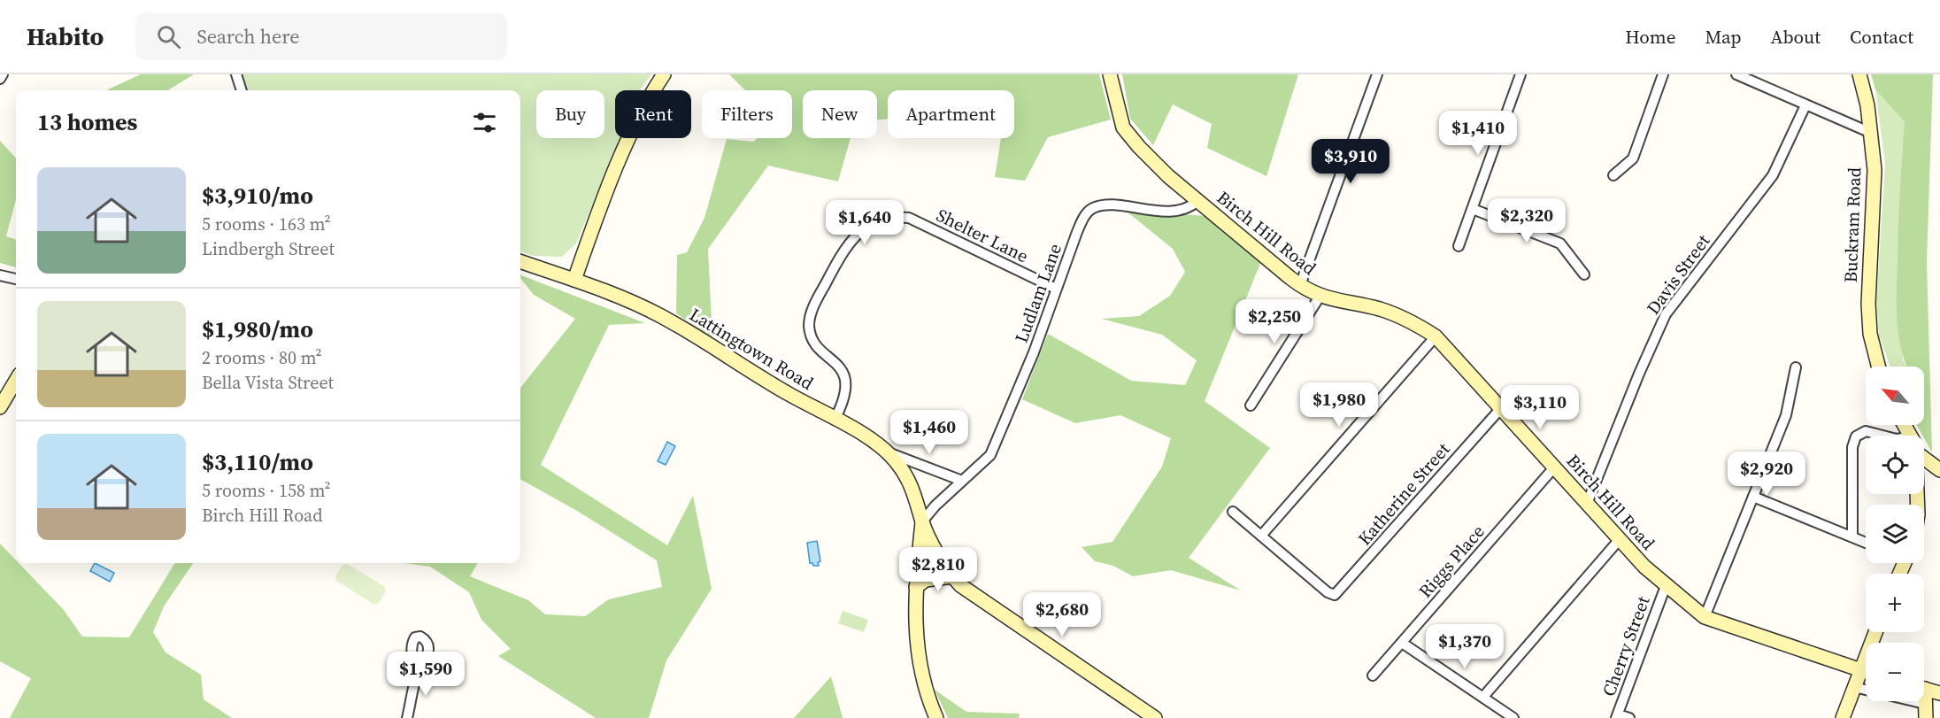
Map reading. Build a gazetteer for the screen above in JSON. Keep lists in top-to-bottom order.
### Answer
{
  "streets": {
    "street": [
      "Buckram Road",
      "Birch Hill Road",
      "Shelter Lane",
      "Davis Street",
      "Ludlam Lane",
      "Lattingtown Road",
      "Katherine Street",
      "Riggs Place",
      "Cherry Street"
    ]
  },
  "crossings": [
    ["Birch Hill Road", "Davis Street"],
    ["Birch Hill Road", "Ludlam Lane"],
    ["Birch Hill Road", "Katherine Street"],
    ["Birch Hill Road", "Riggs Place"],
    ["Birch Hill Road", "Cherry Street"],
    ["Shelter Lane", "Ludlam Lane"],
    ["Shelter Lane", "Lattingtown Road"],
    ["Ludlam Lane", "Lattingtown Road"]
  ],
  "north": "top left",
  "page": {
    "header": "Habito",
    "search": "Search here",
    "nav": [
      "Home",
      "Map",
      "About",
      "Contact"
    ],
    "chip": [
      "Buy",
      "Rent",
      "Filters",
      "New",
      "Apartment"
    ],
    "heading": "13 homes",
    "price": [
      "$1,410",
      "$3,910",
      "$2,320",
      "$1,640",
      "$2,250",
      "$1,980",
      "$3,110",
      "$1,460",
      "$2,920",
      "$2,810",
      "$2,680",
      "$1,370",
      "$1,590"
    ],
    "list": [
      {
        "name": "$3,910/mo",
        "note": "5 rooms · 163 m² · Lindbergh Street"
      },
      {
        "name": "$1,980/mo",
        "note": "2 rooms · 80 m² · Bella Vista Street"
      },
      {
        "name": "$3,110/mo",
        "note": "5 rooms · 158 m² · Birch Hill Road"
      }
    ],
    "map_buttons": ["+", "−"]
  }
}
